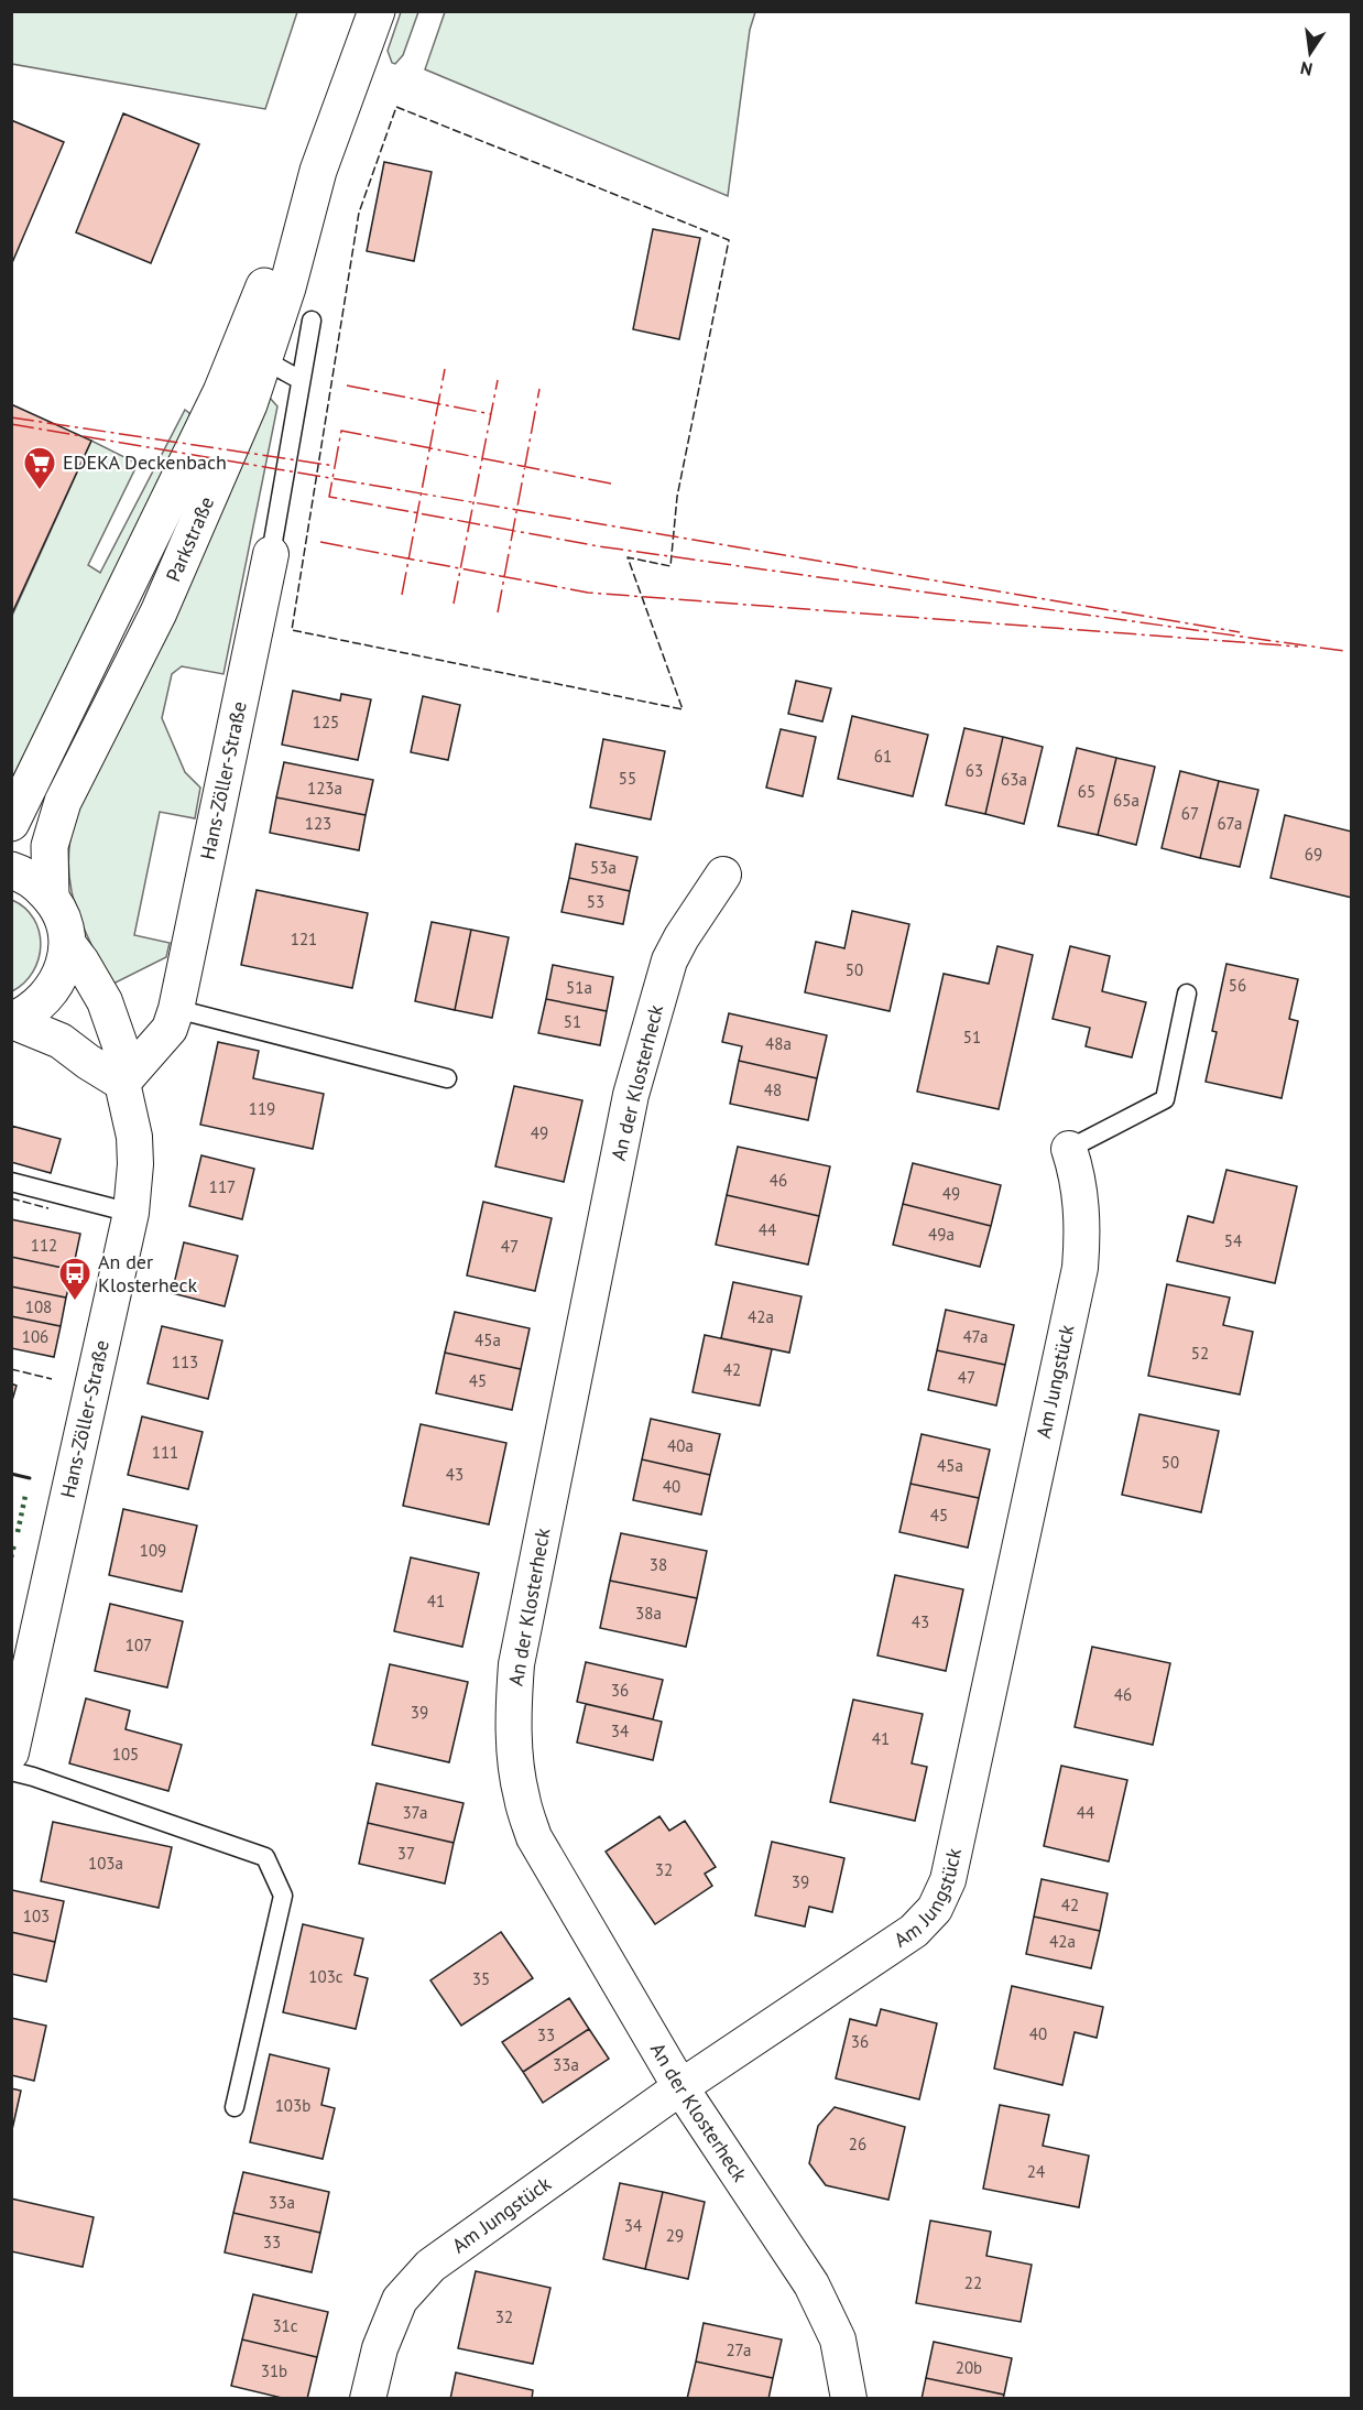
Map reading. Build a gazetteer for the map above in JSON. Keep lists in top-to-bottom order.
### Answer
{
  "streets": {
    "main road": ["Parkstraße"],
    "street": ["Hans-Zöller-Straße", "An der Klosterheck", "Am Jungstück"]
  },
  "crossings": [
    ["An der Klosterheck", "Am Jungstück"]
  ],
  "places": {
    "supermarket": ["EDEKA Deckenbach"],
    "bus stop": ["An der Klosterheck"]
  },
  "house_numbers": [
    "125",
    "61",
    "63",
    "55",
    "63a",
    "123a",
    "65",
    "65a",
    "67",
    "123",
    "67a",
    "69",
    "53a",
    "53",
    "121",
    "50",
    "56",
    "51a",
    "51",
    "51",
    "48a",
    "48",
    "119",
    "49",
    "46",
    "117",
    "49",
    "44",
    "49a",
    "54",
    "112",
    "47",
    "108",
    "42a",
    "106",
    "47a",
    "45a",
    "52",
    "113",
    "42",
    "47",
    "45",
    "40a",
    "111",
    "50",
    "45a",
    "43",
    "40",
    "45",
    "109",
    "38",
    "41",
    "38a",
    "43",
    "107",
    "36",
    "46",
    "39",
    "34",
    "41",
    "105",
    "37a",
    "44",
    "37",
    "103a",
    "32",
    "39",
    "42",
    "103",
    "42a",
    "103c",
    "35",
    "40",
    "33",
    "36",
    "33a",
    "103b",
    "26",
    "24",
    "33a",
    "34",
    "29",
    "33",
    "22",
    "32",
    "31c",
    "27a",
    "20b",
    "31b"
  ],
  "north": "bottom"
}
